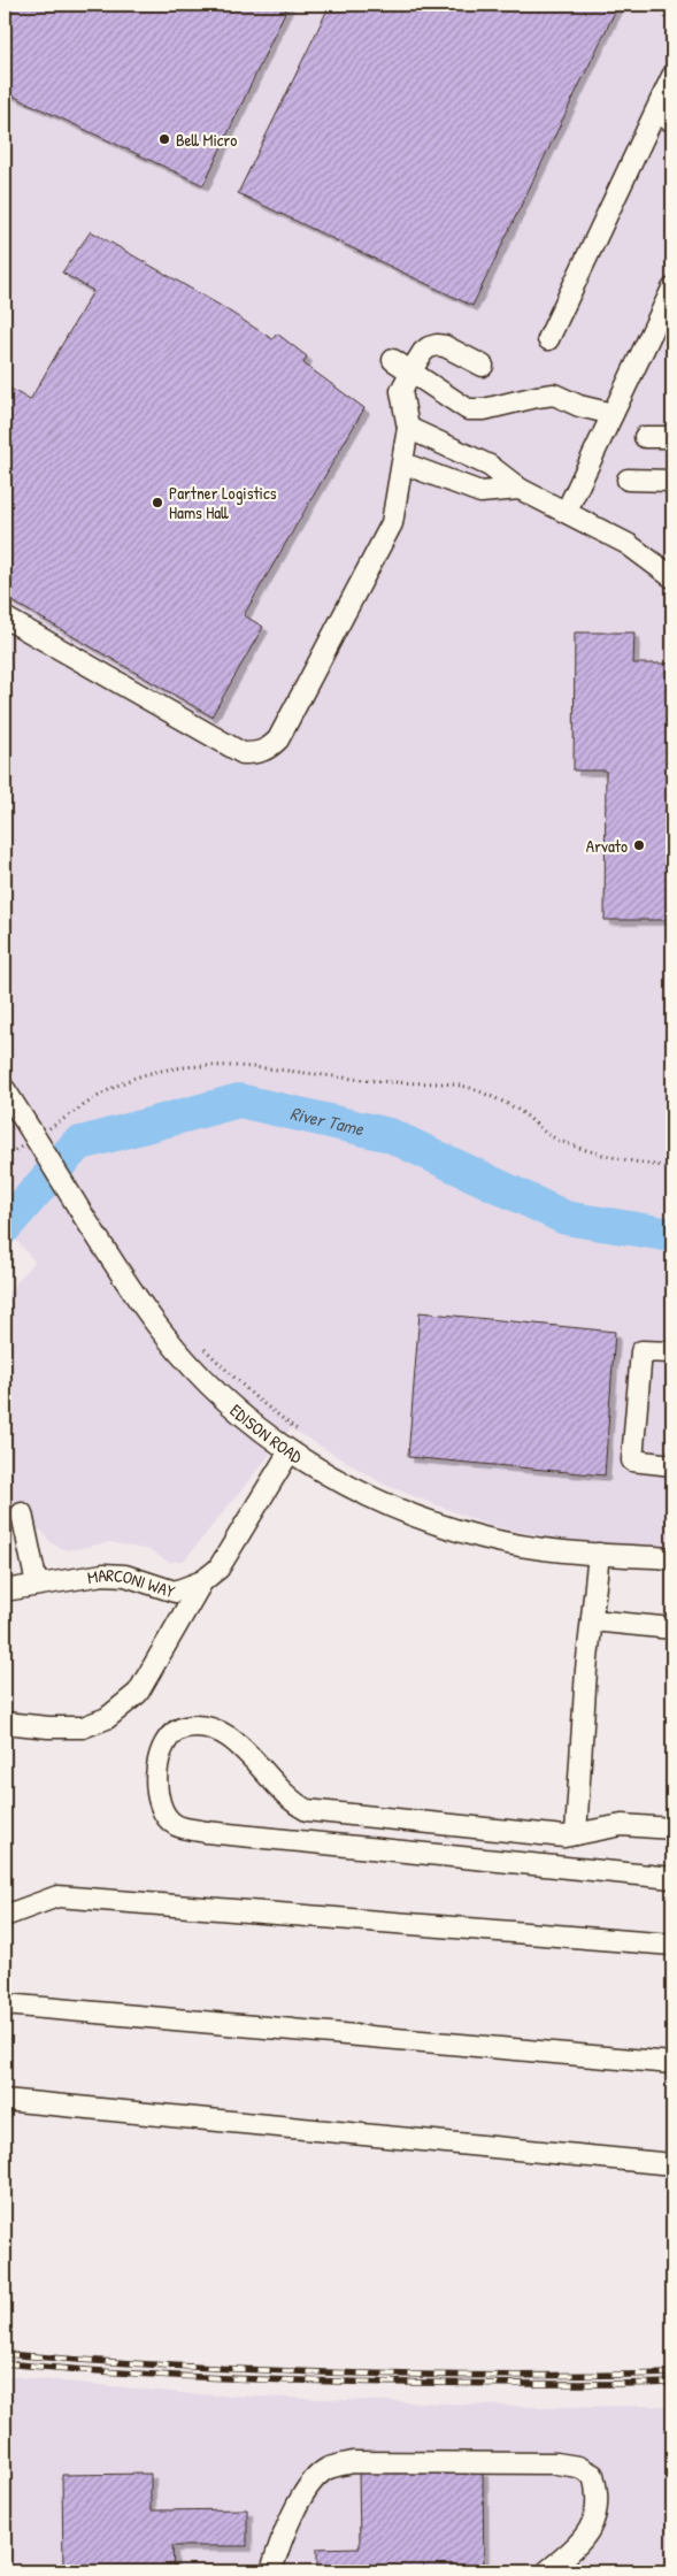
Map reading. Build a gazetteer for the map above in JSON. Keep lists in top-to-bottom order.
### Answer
{
  "streets": {
    "street": ["EDISON ROAD", "MARCONI WAY"]
  },
  "crossings": [
    ["EDISON ROAD", "MARCONI WAY"]
  ],
  "water": ["River Tame"],
  "places": ["Bell Micro", "Partner Logistics Hams Hall", "Arvato"]
}
